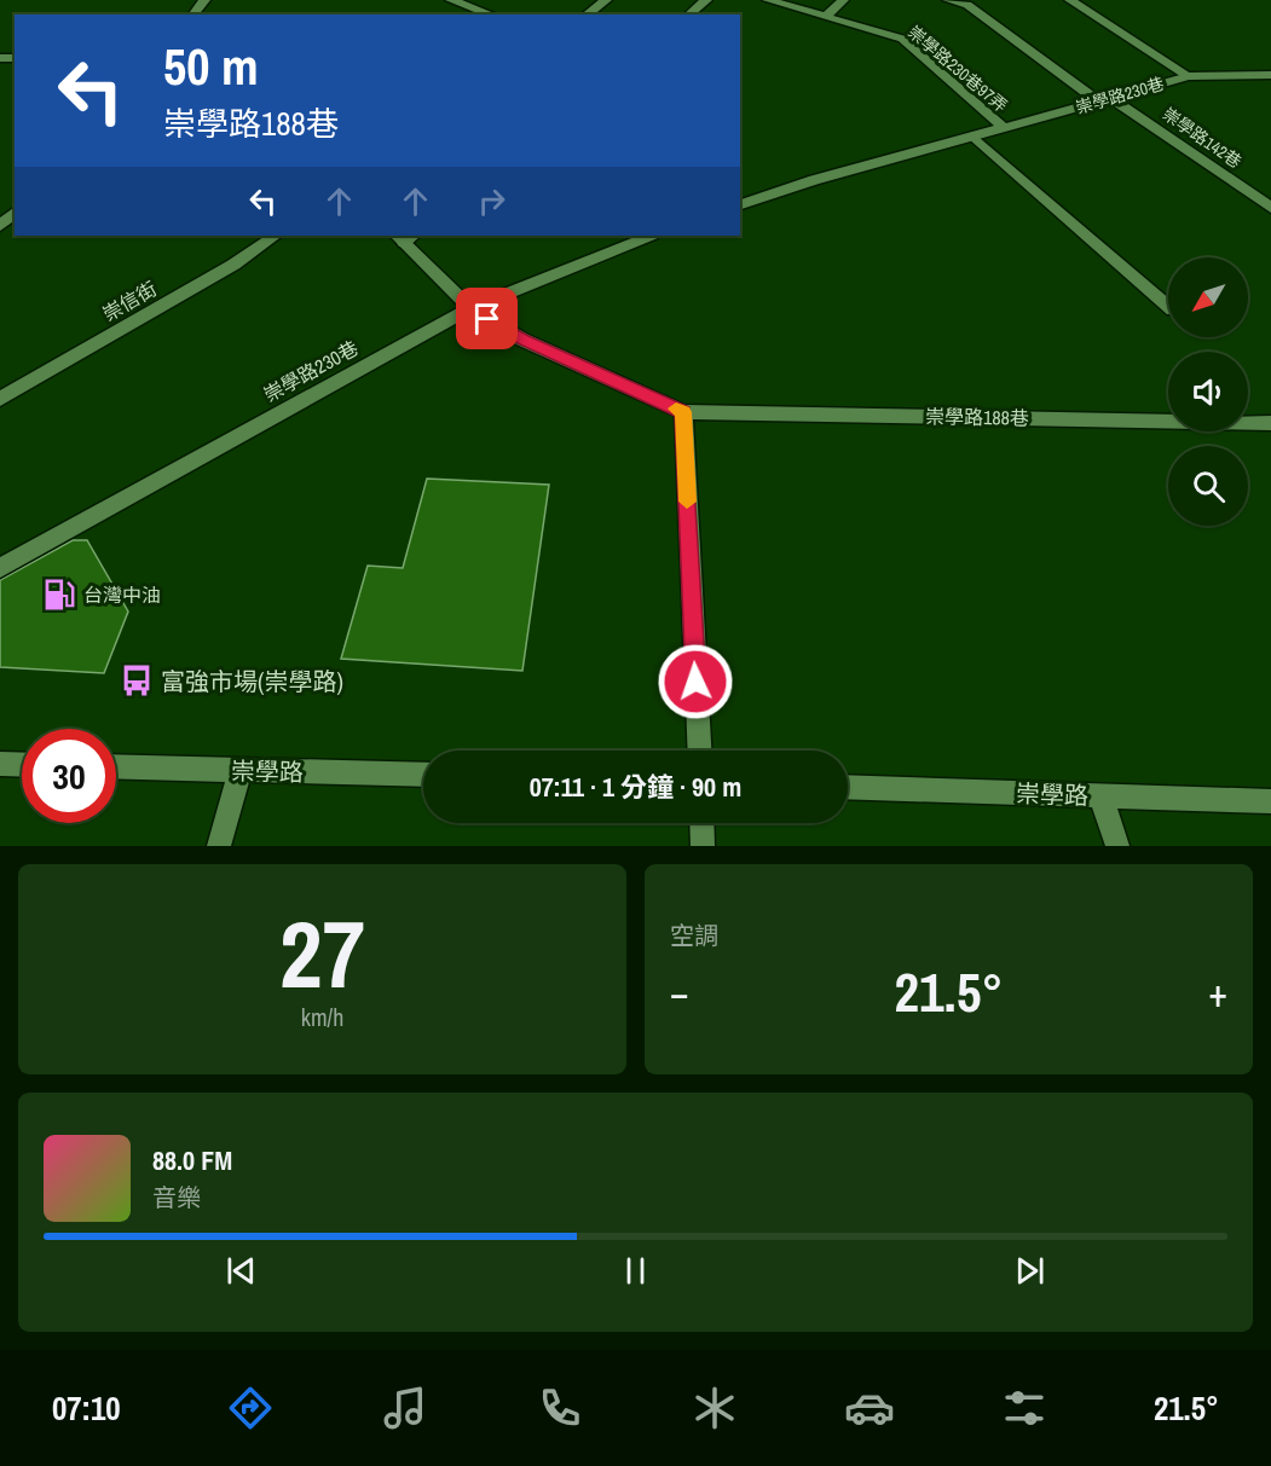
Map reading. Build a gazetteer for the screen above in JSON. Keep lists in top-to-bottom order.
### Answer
{
  "streets": {
    "street": [
      "崇學路230巷97弄",
      "崇學路230巷",
      "崇學路142巷",
      "崇信街",
      "崇學路188巷",
      "崇學路"
    ]
  },
  "crossings": [
    ["崇學路230巷97弄", "崇學路230巷"],
    ["崇學路230巷", "崇學路142巷"],
    ["崇學路230巷", "崇學路188巷"]
  ],
  "places": {
    "fuel station": ["台灣中油"],
    "bus stop": ["富強市場(崇學路)"]
  },
  "north": "bottom left",
  "page": {
    "turn": ["50 m", "崇學路188巷"],
    "limit": "30",
    "trip": "07:11 · 1 分鐘 · 90 m",
    "tile": [
      ["27", "km/h"],
      "空調"
    ],
    "heat": ["−", "21.5°", "+"],
    "song": ["88.0 FM", "音樂"],
    "tabs": ["07:10", "21.5°"]
  }
}
